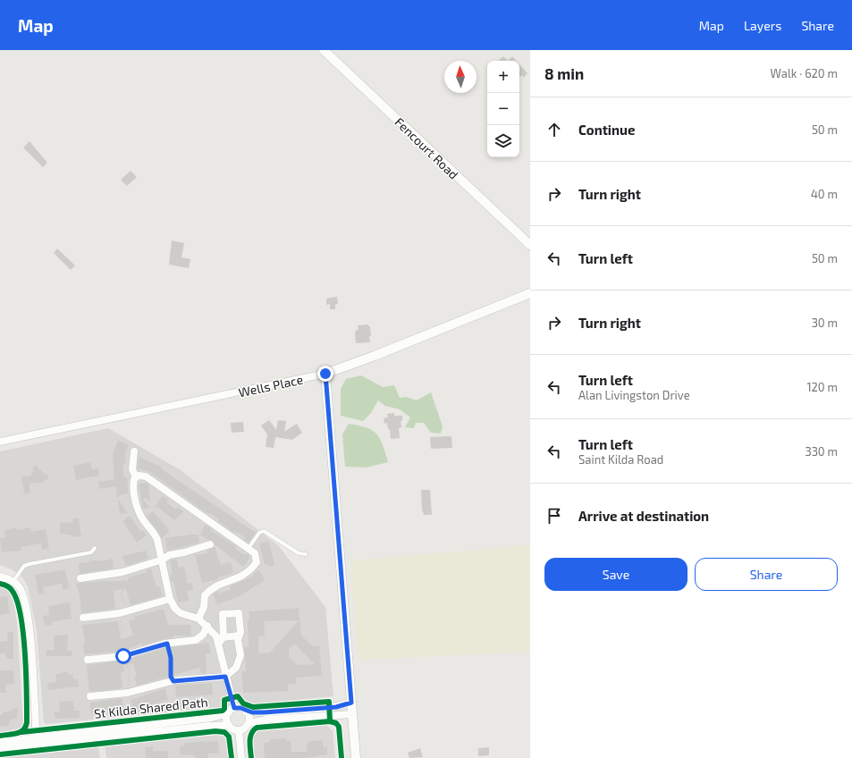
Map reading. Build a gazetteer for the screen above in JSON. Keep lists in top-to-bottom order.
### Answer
{
  "streets": {
    "street": ["Fencourt Road", "Wells Place"],
    "cycle path": ["St Kilda Shared Path"]
  },
  "north": "top",
  "page": {
    "header": "Map",
    "nav": ["Map", "Layers", "Share"],
    "heading": ["8 min", "Walk · 620 m"],
    "map_buttons": ["+", "−"],
    "list": [
      ["Continue", "50 m"],
      ["Turn right", "40 m"],
      ["Turn left", "50 m"],
      ["Turn right", "30 m"],
      ["Turn left", "Alan Livingston Drive", "120 m"],
      ["Turn left", "Saint Kilda Road", "330 m"],
      "Arrive at destination"
    ],
    "buttons": ["Save", "Share"]
  }
}
